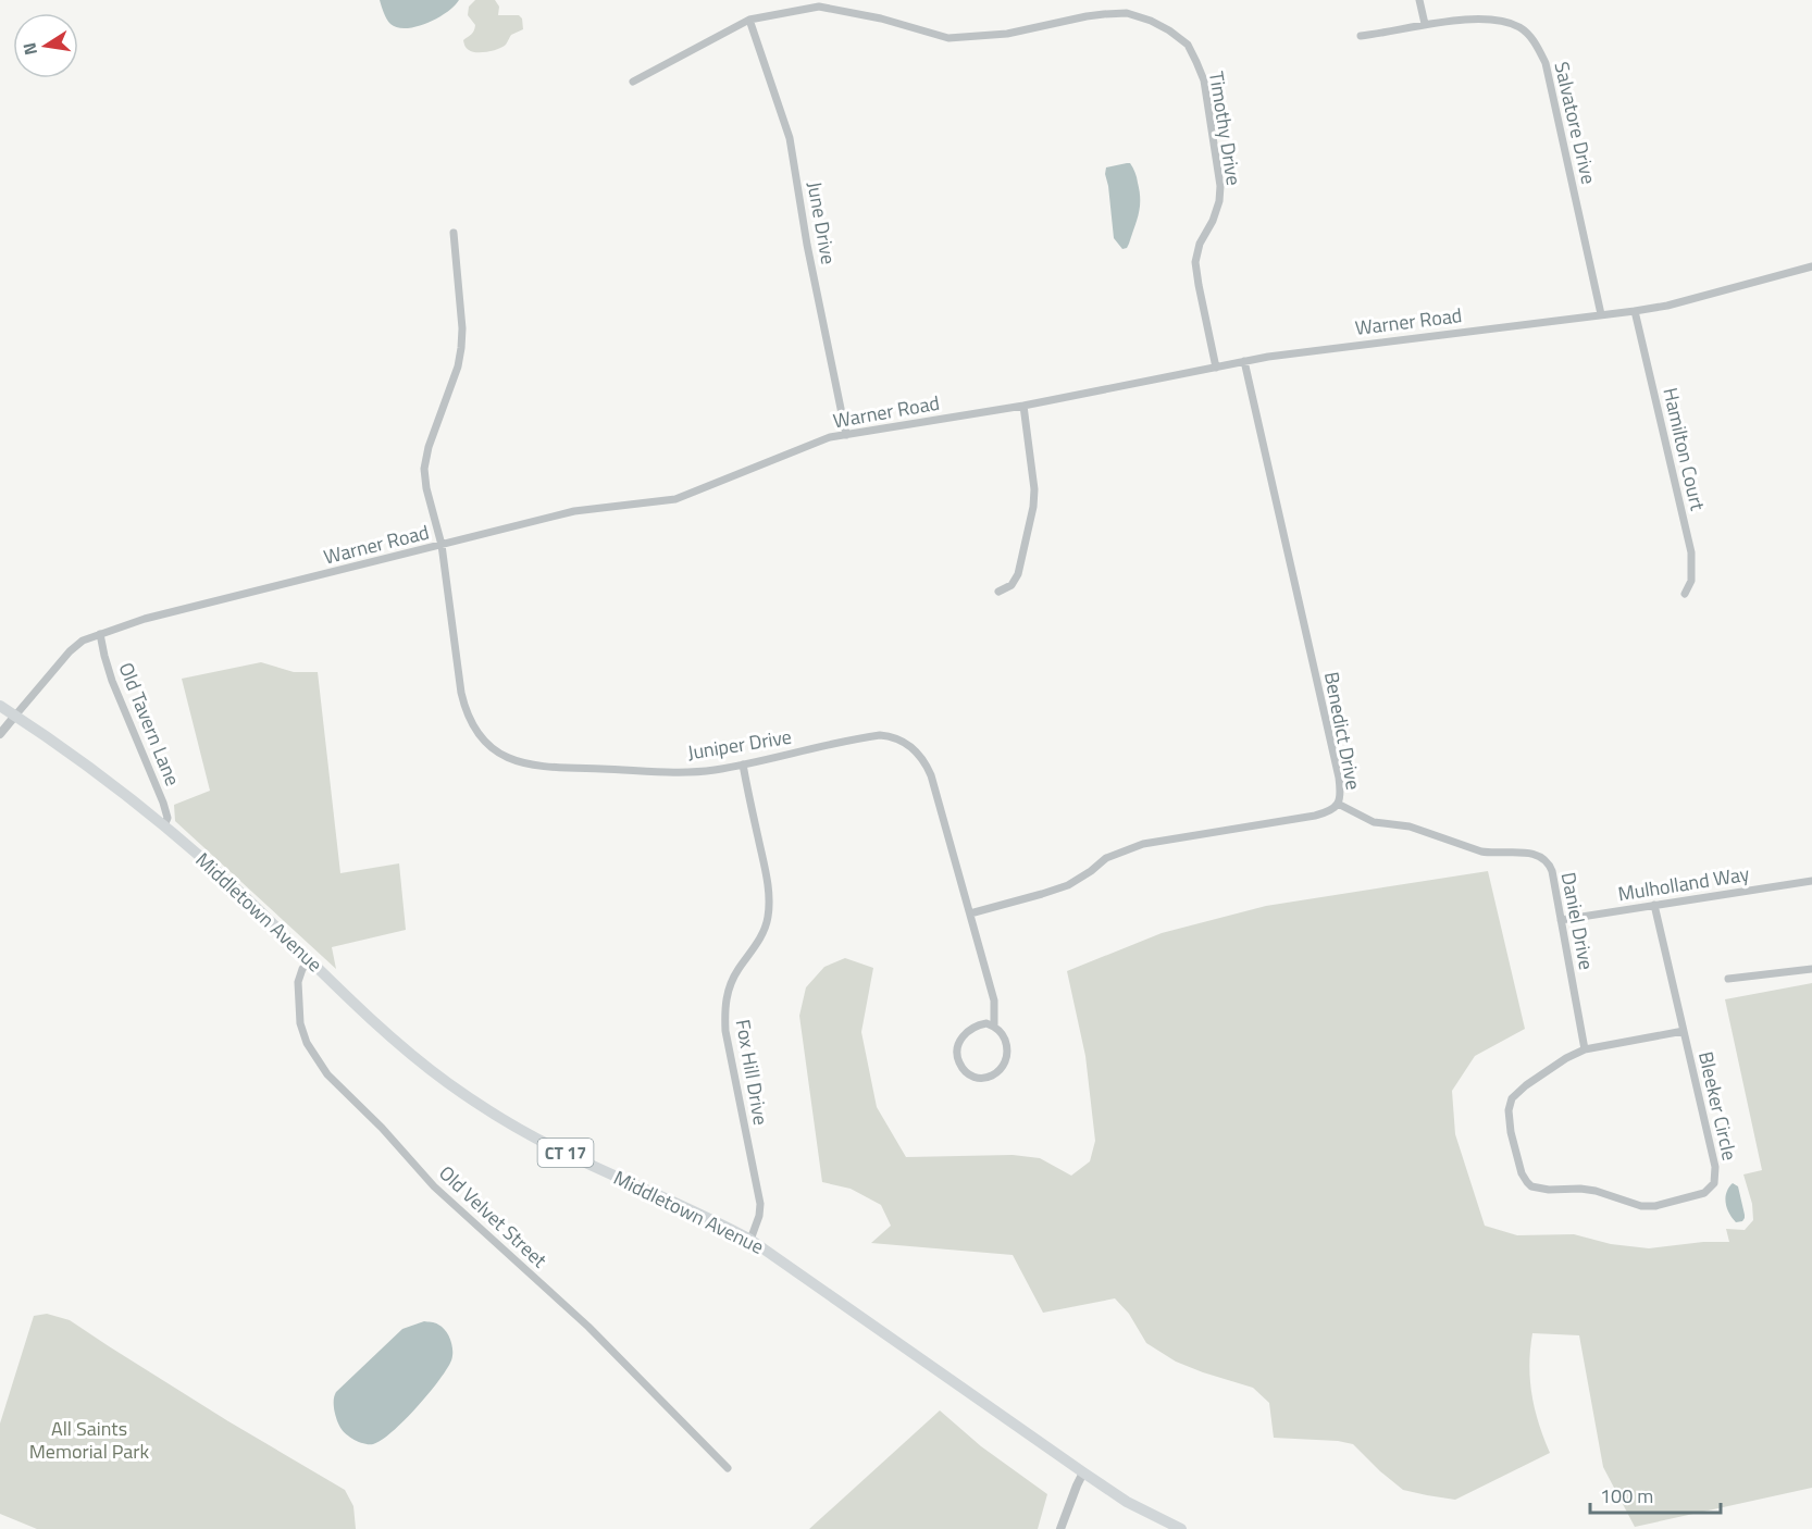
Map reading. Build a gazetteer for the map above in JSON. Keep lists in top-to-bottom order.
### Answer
{
  "streets": {
    "main road": ["Middletown Avenue", "CT 17"],
    "street": [
      "Salvatore Drive",
      "Timothy Drive",
      "June Drive",
      "Warner Road",
      "Hamilton Court",
      "Old Tavern Lane",
      "Benedict Drive",
      "Juniper Drive",
      "Mulholland Way",
      "Daniel Drive",
      "Fox Hill Drive",
      "Bleeker Circle",
      "Old Velvet Street"
    ]
  },
  "crossings": [
    ["Salvatore Drive", "Warner Road"],
    ["Timothy Drive", "June Drive"],
    ["Timothy Drive", "Warner Road"],
    ["June Drive", "Warner Road"],
    ["Warner Road", "Hamilton Court"],
    ["Warner Road", "Old Tavern Lane"],
    ["Warner Road", "Benedict Drive"],
    ["Warner Road", "Juniper Drive"],
    ["Warner Road", "Middletown Avenue"],
    ["Old Tavern Lane", "Middletown Avenue"],
    ["Benedict Drive", "Juniper Drive"],
    ["Benedict Drive", "Daniel Drive"],
    ["Juniper Drive", "Fox Hill Drive"],
    ["Mulholland Way", "Daniel Drive"],
    ["Mulholland Way", "Bleeker Circle"],
    ["Middletown Avenue", "Fox Hill Drive"],
    ["Middletown Avenue", "Old Velvet Street"],
    ["Daniel Drive", "Bleeker Circle"]
  ],
  "parks": ["All Saints Memorial Park"],
  "scale_bar": "100 m",
  "north": "left"
}
